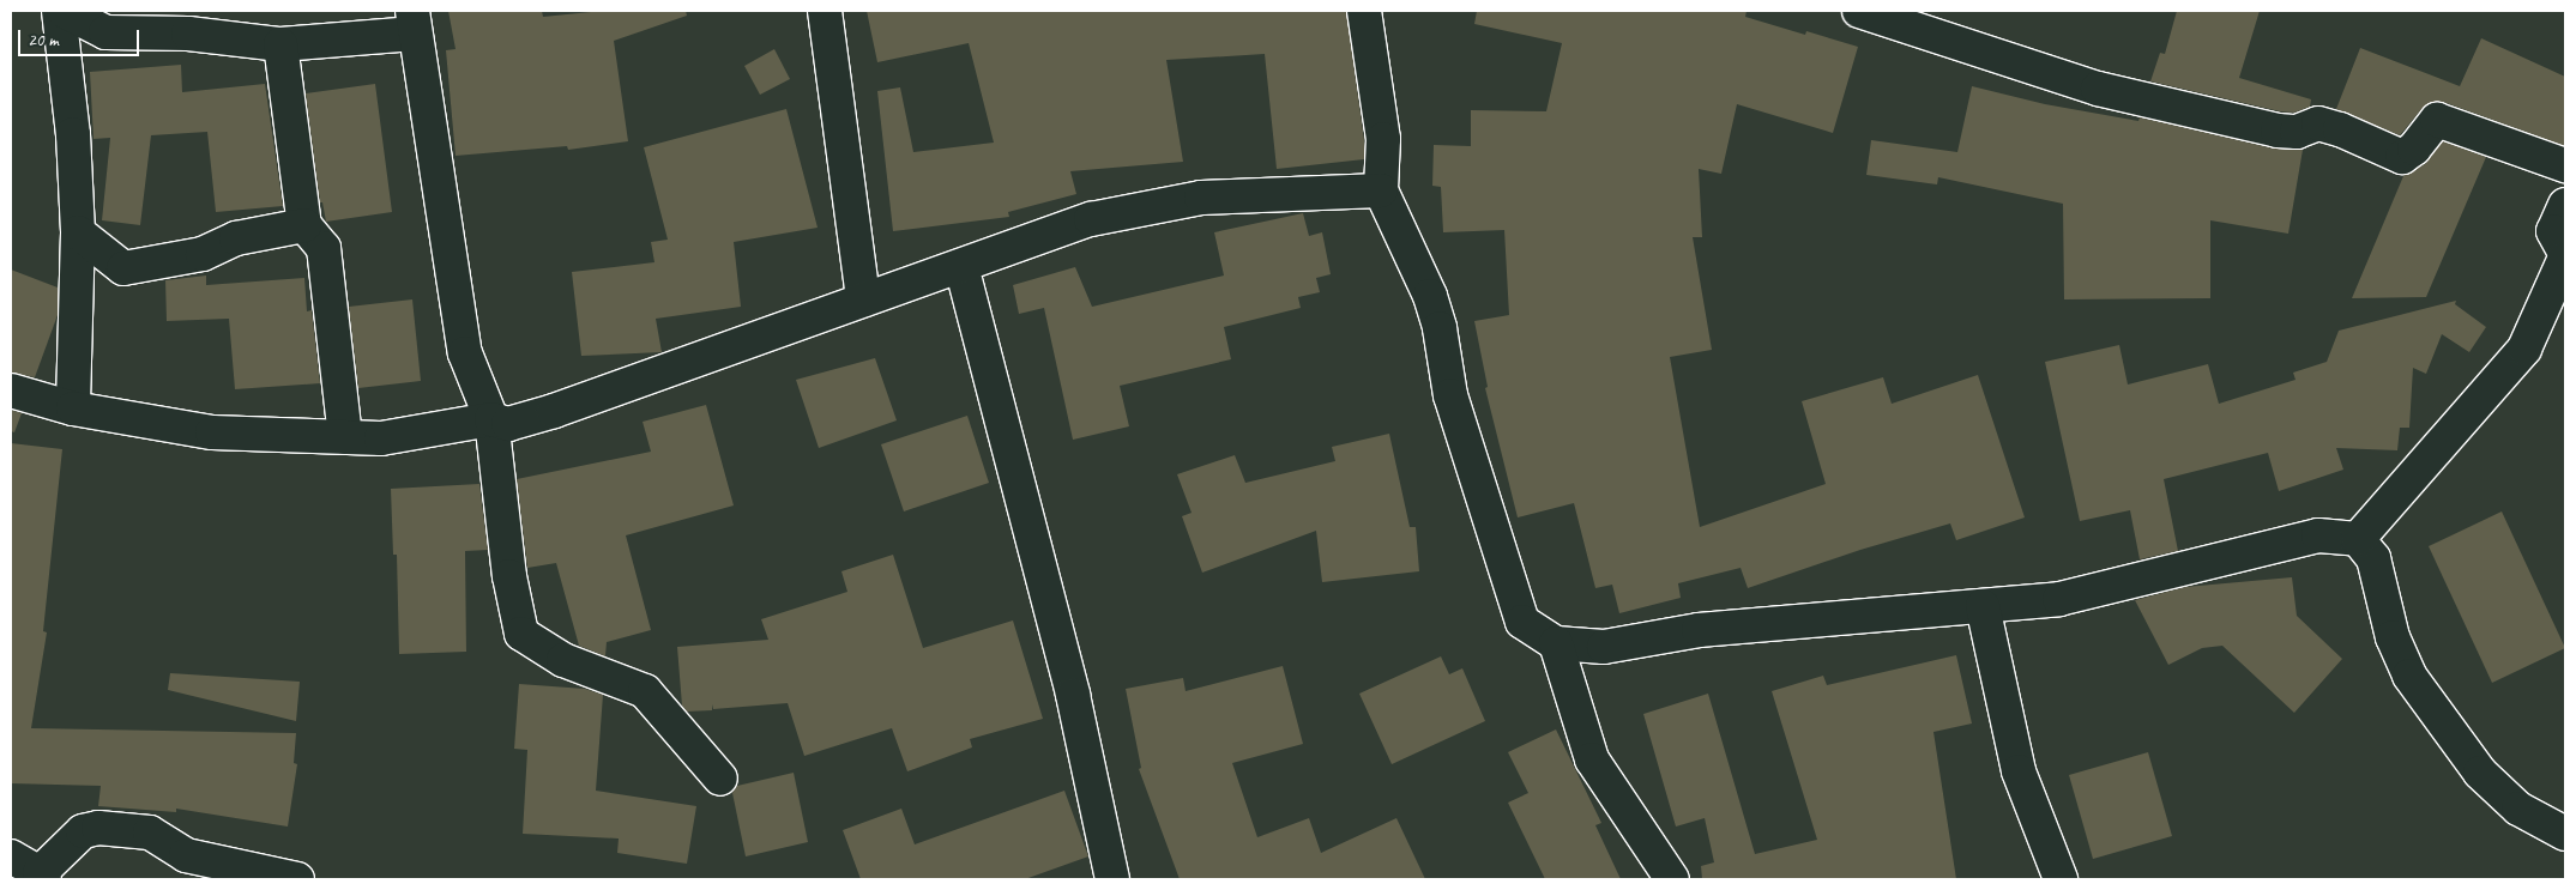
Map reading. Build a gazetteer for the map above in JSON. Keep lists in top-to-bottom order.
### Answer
{
  "scale_bar": "20 m"
}
